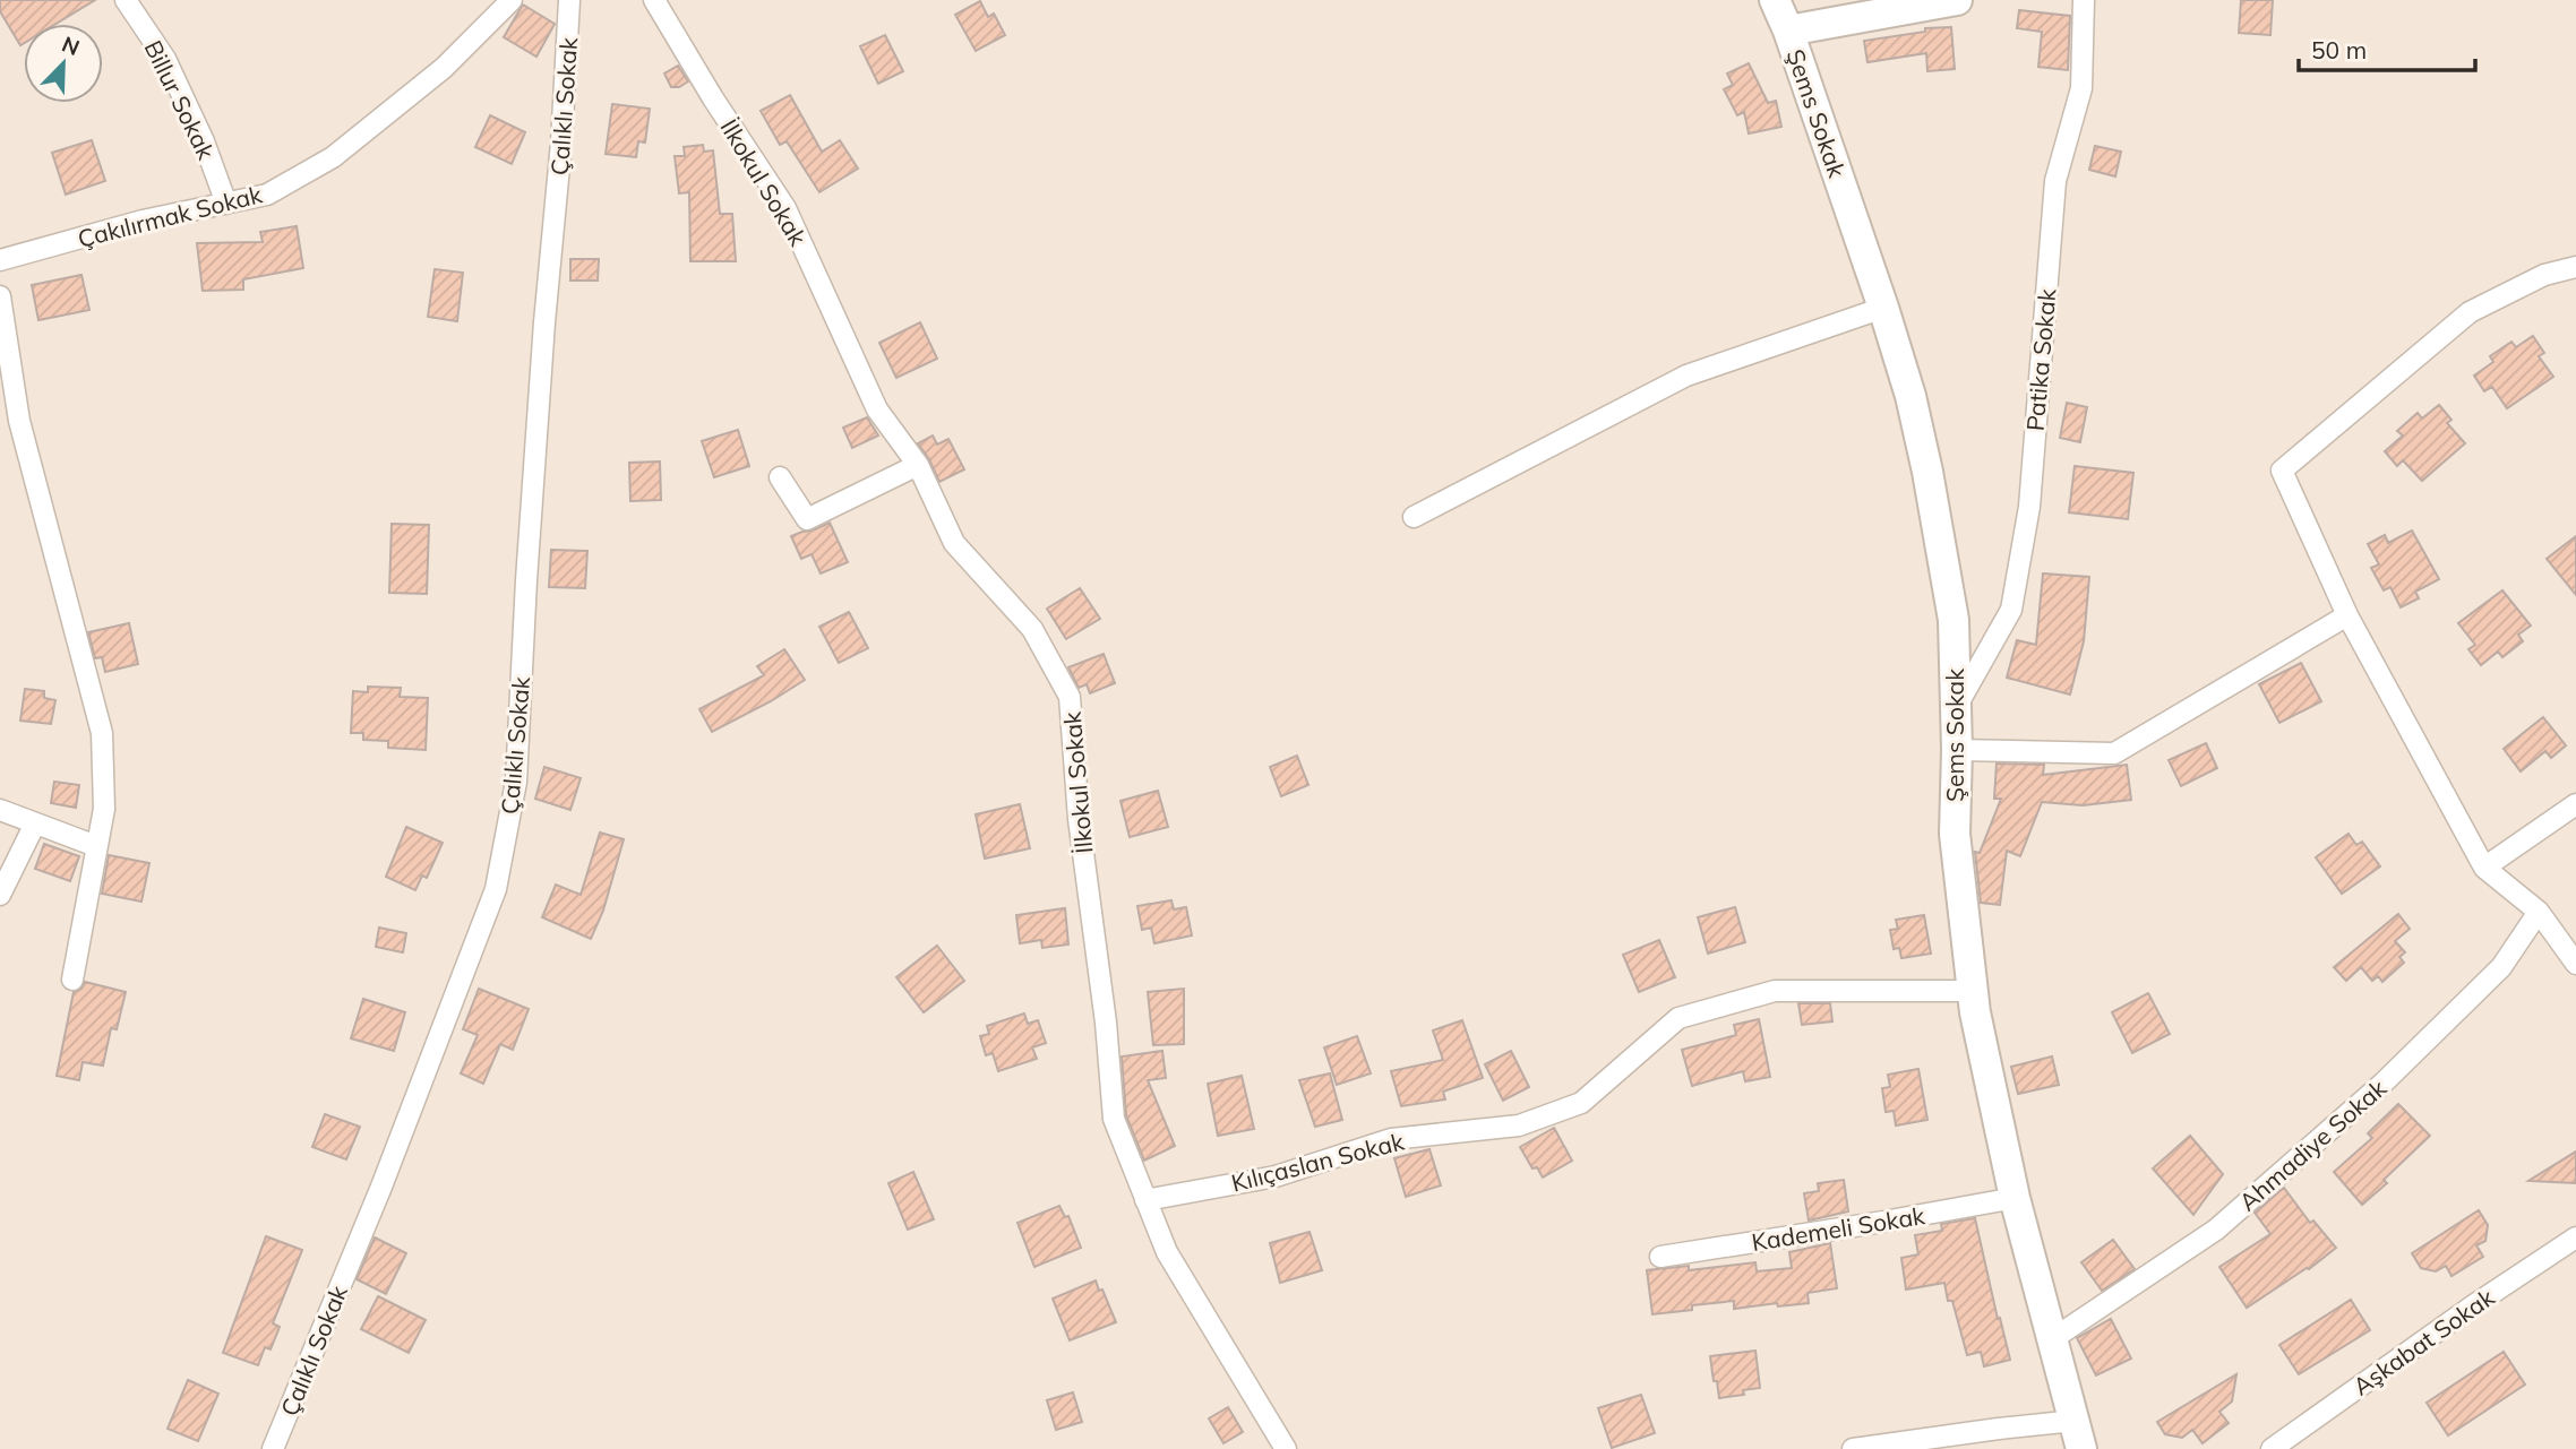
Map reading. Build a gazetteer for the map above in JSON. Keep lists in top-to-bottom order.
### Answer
{
  "streets": {
    "street": [
      "Billur Sokak",
      "Çalıklı Sokak",
      "Şems Sokak",
      "İlkokul Sokak",
      "Çakılırmak Sokak",
      "Patika Sokak",
      "Ahmadiye Sokak",
      "Kılıçaslan Sokak",
      "Kademeli Sokak",
      "Aşkabat Sokak"
    ]
  },
  "crossings": [
    ["Billur Sokak", "Çakılırmak Sokak"],
    ["Şems Sokak", "Patika Sokak"],
    ["Şems Sokak", "Ahmadiye Sokak"],
    ["Şems Sokak", "Kılıçaslan Sokak"],
    ["Şems Sokak", "Kademeli Sokak"],
    ["İlkokul Sokak", "Kılıçaslan Sokak"]
  ],
  "scale_bar": "50 m",
  "north": "top right"
}
